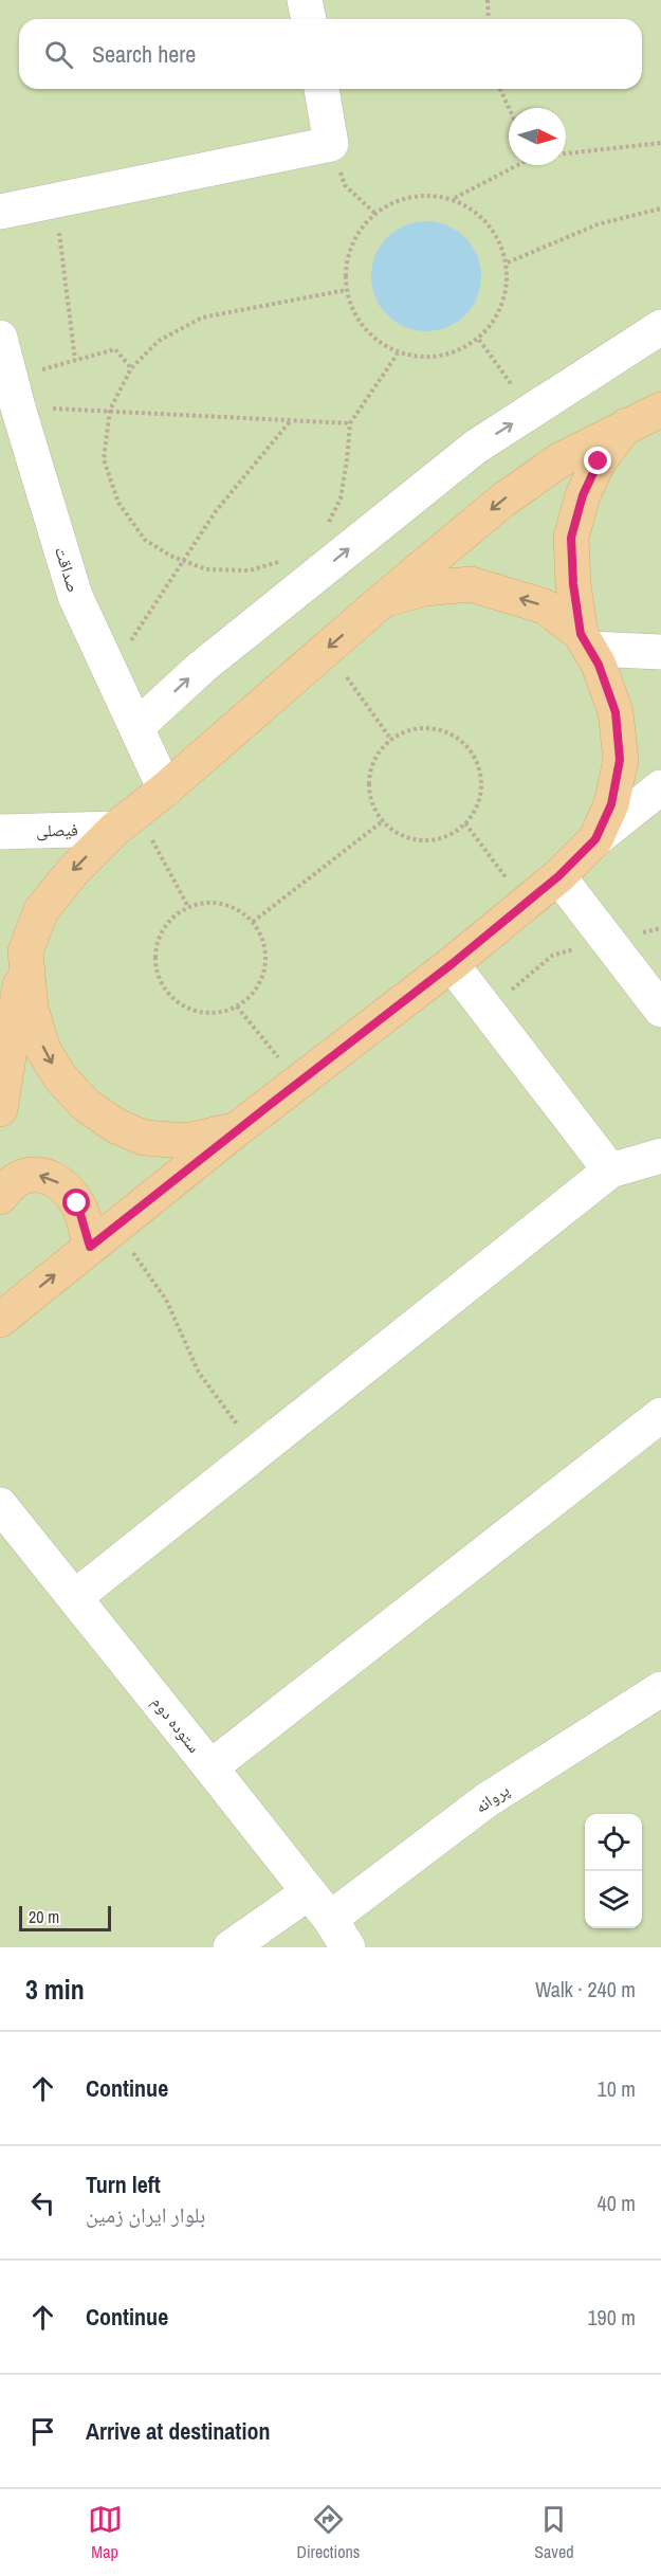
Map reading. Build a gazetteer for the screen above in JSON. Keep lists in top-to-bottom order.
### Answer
{
  "streets": {
    "street": [
      "صداقت",
      "فیصلی",
      "ستوده دوم",
      "پروانه"
    ]
  },
  "crossings": [
    ["ستوده دوم", "پروانه"]
  ],
  "scale_bar": "20 m",
  "north": "right",
  "page": {
    "search": "Search here",
    "scale": "20 m",
    "heading": ["3 min", "Walk · 240 m"],
    "list": [
      ["Continue", "10 m"],
      ["Turn left", "بلوار ایران زمین", "40 m"],
      ["Continue", "190 m"],
      "Arrive at destination"
    ],
    "nav": ["Map", "Directions", "Saved"]
  }
}
